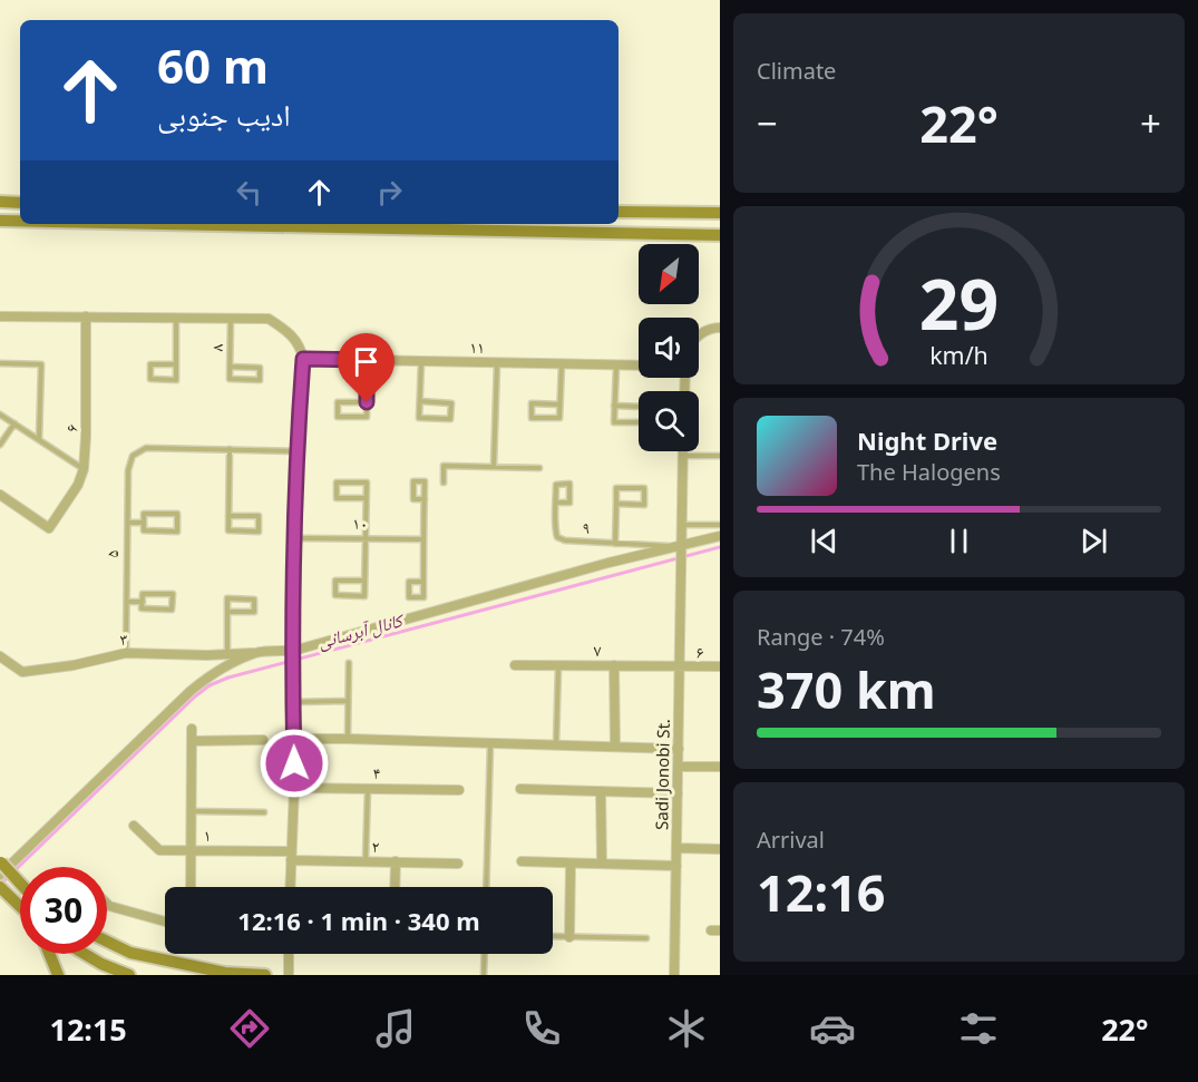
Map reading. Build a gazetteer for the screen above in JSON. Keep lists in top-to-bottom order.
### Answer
{
  "streets": {
    "street": [
      "۱۱",
      "۶",
      "۳",
      "۷",
      "۴",
      "Sadi Jonobi St.",
      "۱",
      "۲"
    ],
    "lane": [
      "۸",
      "۱۰",
      "۹",
      "۵"
    ]
  },
  "crossings": [
    ["۶", "۷"],
    ["۶", "Sadi Jonobi St."],
    ["۹", "۳"],
    ["۹", "Sadi Jonobi St."],
    ["۵", "۳"],
    ["۳", "Sadi Jonobi St."],
    ["۷", "Sadi Jonobi St."],
    ["۱", "۲"]
  ],
  "water": ["کانال آبرسانی"],
  "north": "bottom left",
  "page": {
    "tile": [
      "Climate",
      ["Range · 74%", "370 km"],
      ["Arrival", "12:16"]
    ],
    "turn": ["60 m", "ادیب جنوبی"],
    "heat": ["−", "22°", "+"],
    "song": ["Night Drive", "The Halogens"],
    "limit": "30",
    "trip": "12:16 · 1 min · 340 m",
    "tabs": ["12:15", "22°"],
    "gauge": ["29", "km/h"]
  }
}
